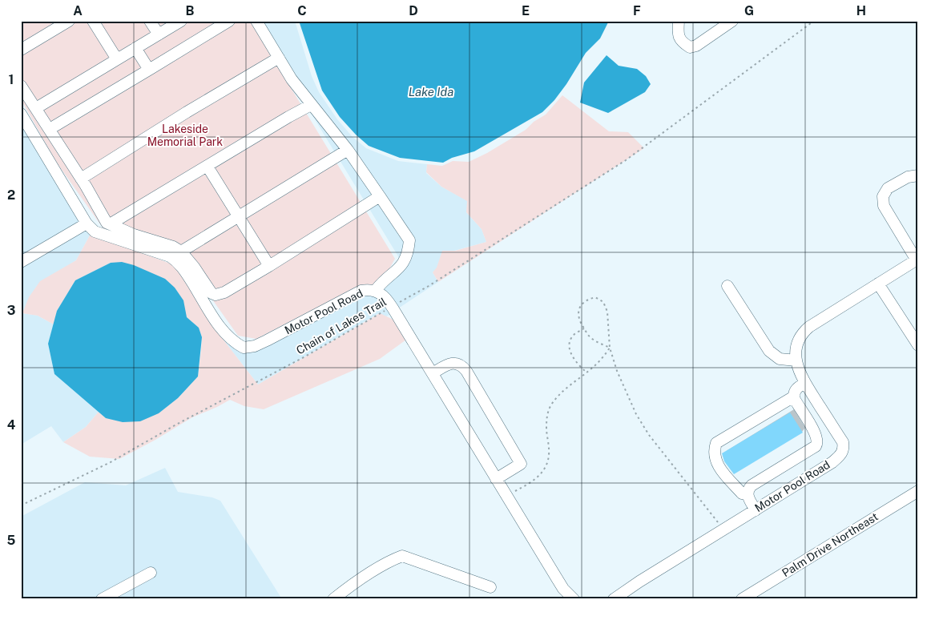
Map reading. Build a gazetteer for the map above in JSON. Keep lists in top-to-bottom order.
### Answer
{
  "streets": {
    "street": ["Motor Pool Road", "Palm Drive Northeast"],
    "path": ["Chain of Lakes Trail"]
  },
  "crossings": [
    ["Motor Pool Road", "Chain of Lakes Trail"]
  ],
  "water": ["Lake Ida"],
  "parks": ["Lakeside Memorial Park"],
  "grid": {
    "columns": [
      "A",
      "B",
      "C",
      "D",
      "E",
      "F",
      "G",
      "H"
    ],
    "rows": [
      "1",
      "2",
      "3",
      "4",
      "5"
    ]
  }
}
